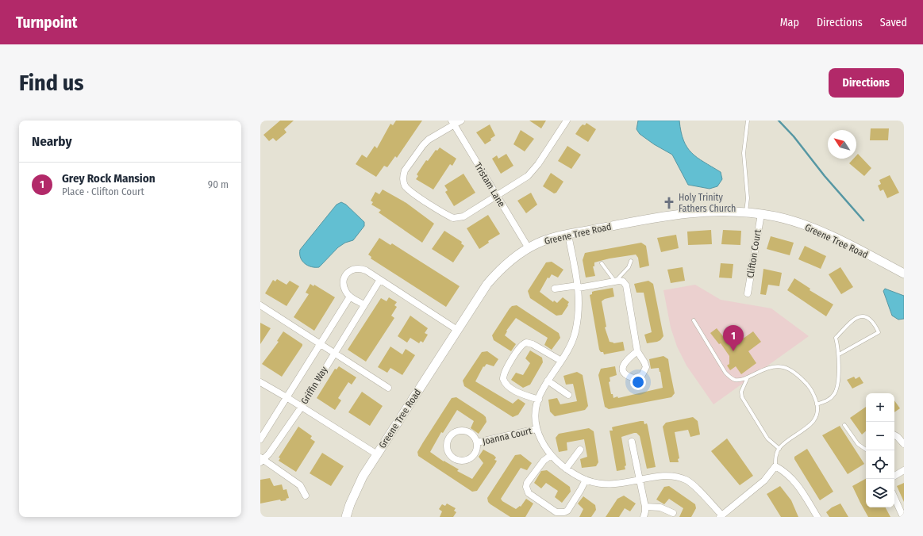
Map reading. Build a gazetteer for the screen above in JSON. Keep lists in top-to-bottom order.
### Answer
{
  "streets": {
    "street": [
      "Tristam Lane",
      "Greene Tree Road",
      "Clifton Court",
      "Griffin Way",
      "Joanna Court"
    ]
  },
  "crossings": [
    ["Tristam Lane", "Greene Tree Road"],
    ["Greene Tree Road", "Clifton Court"]
  ],
  "places": {
    "church": ["Holy Trinity Fathers Church"]
  },
  "north": "top left",
  "page": {
    "header": "Turnpoint",
    "nav": ["Map", "Directions", "Saved"],
    "buttons": "Directions",
    "title": "Find us",
    "heading": "Nearby",
    "list": [
      {
        "mark": "1",
        "name": "Grey Rock Mansion",
        "note": "Place · Clifton Court",
        "value": "90 m"
      }
    ],
    "pins": "1",
    "map_buttons": ["+", "−"]
  }
}
